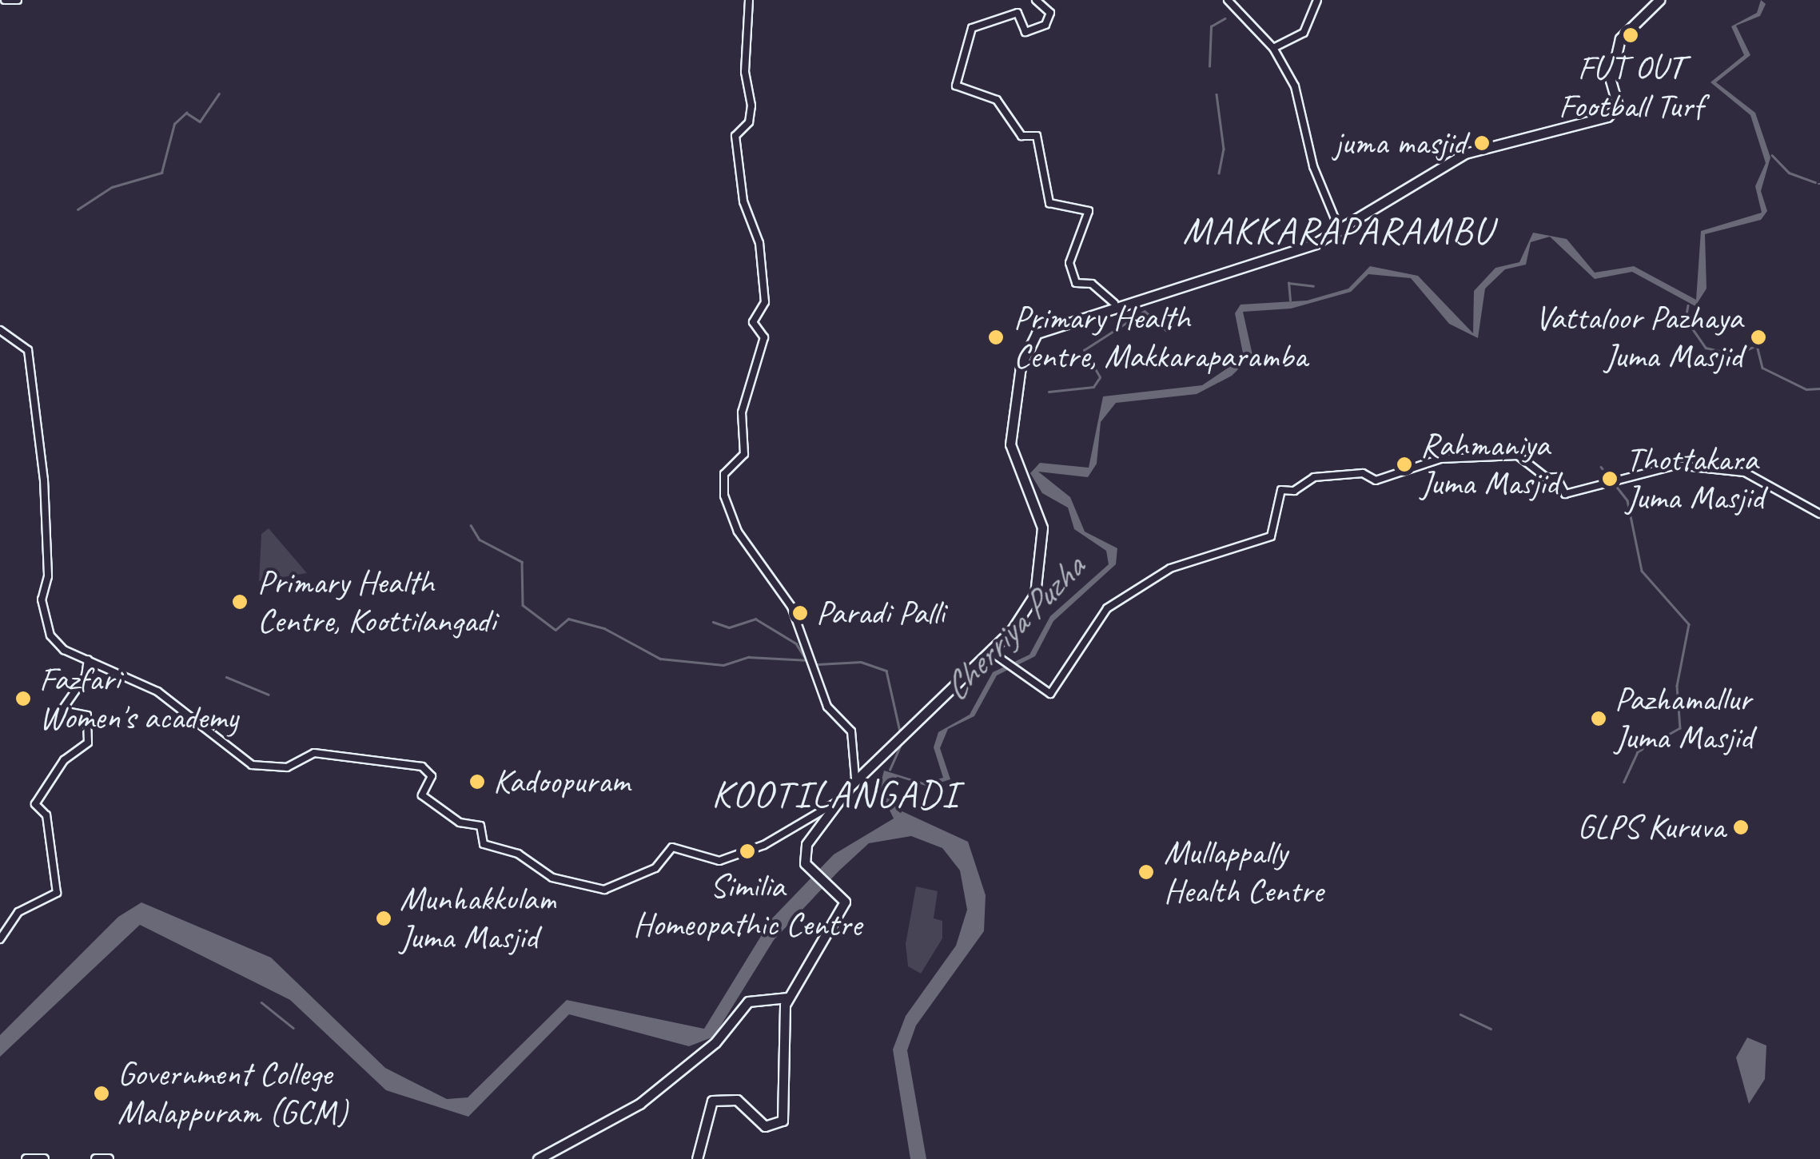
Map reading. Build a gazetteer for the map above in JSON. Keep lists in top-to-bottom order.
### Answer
{
  "districts": ["MAKKARAPARAMBU", "KOOTILANGADI"],
  "water": ["Cherriya Puzha"],
  "places": [
    "FUT OUT Football Turf",
    "juma masjid",
    "Primary Health Centre, Makkaraparamba",
    "Vattaloor Pazhaya Juma Masjid",
    "Rahmaniya Juma Masjid",
    "Thottakara Juma Masjid",
    "Primary Health Centre, Koottilangadi",
    "Paradi Palli",
    "Fazfari Women's academy",
    "Pazhamallur Juma Masjid",
    "Kadoopuram",
    "GLPS Kuruva",
    "Similia Homeopathic Centre",
    "Mullappally Health Centre",
    "Munhakkulam Juma Masjid",
    "Government College Malappuram (GCM)"
  ]
}
